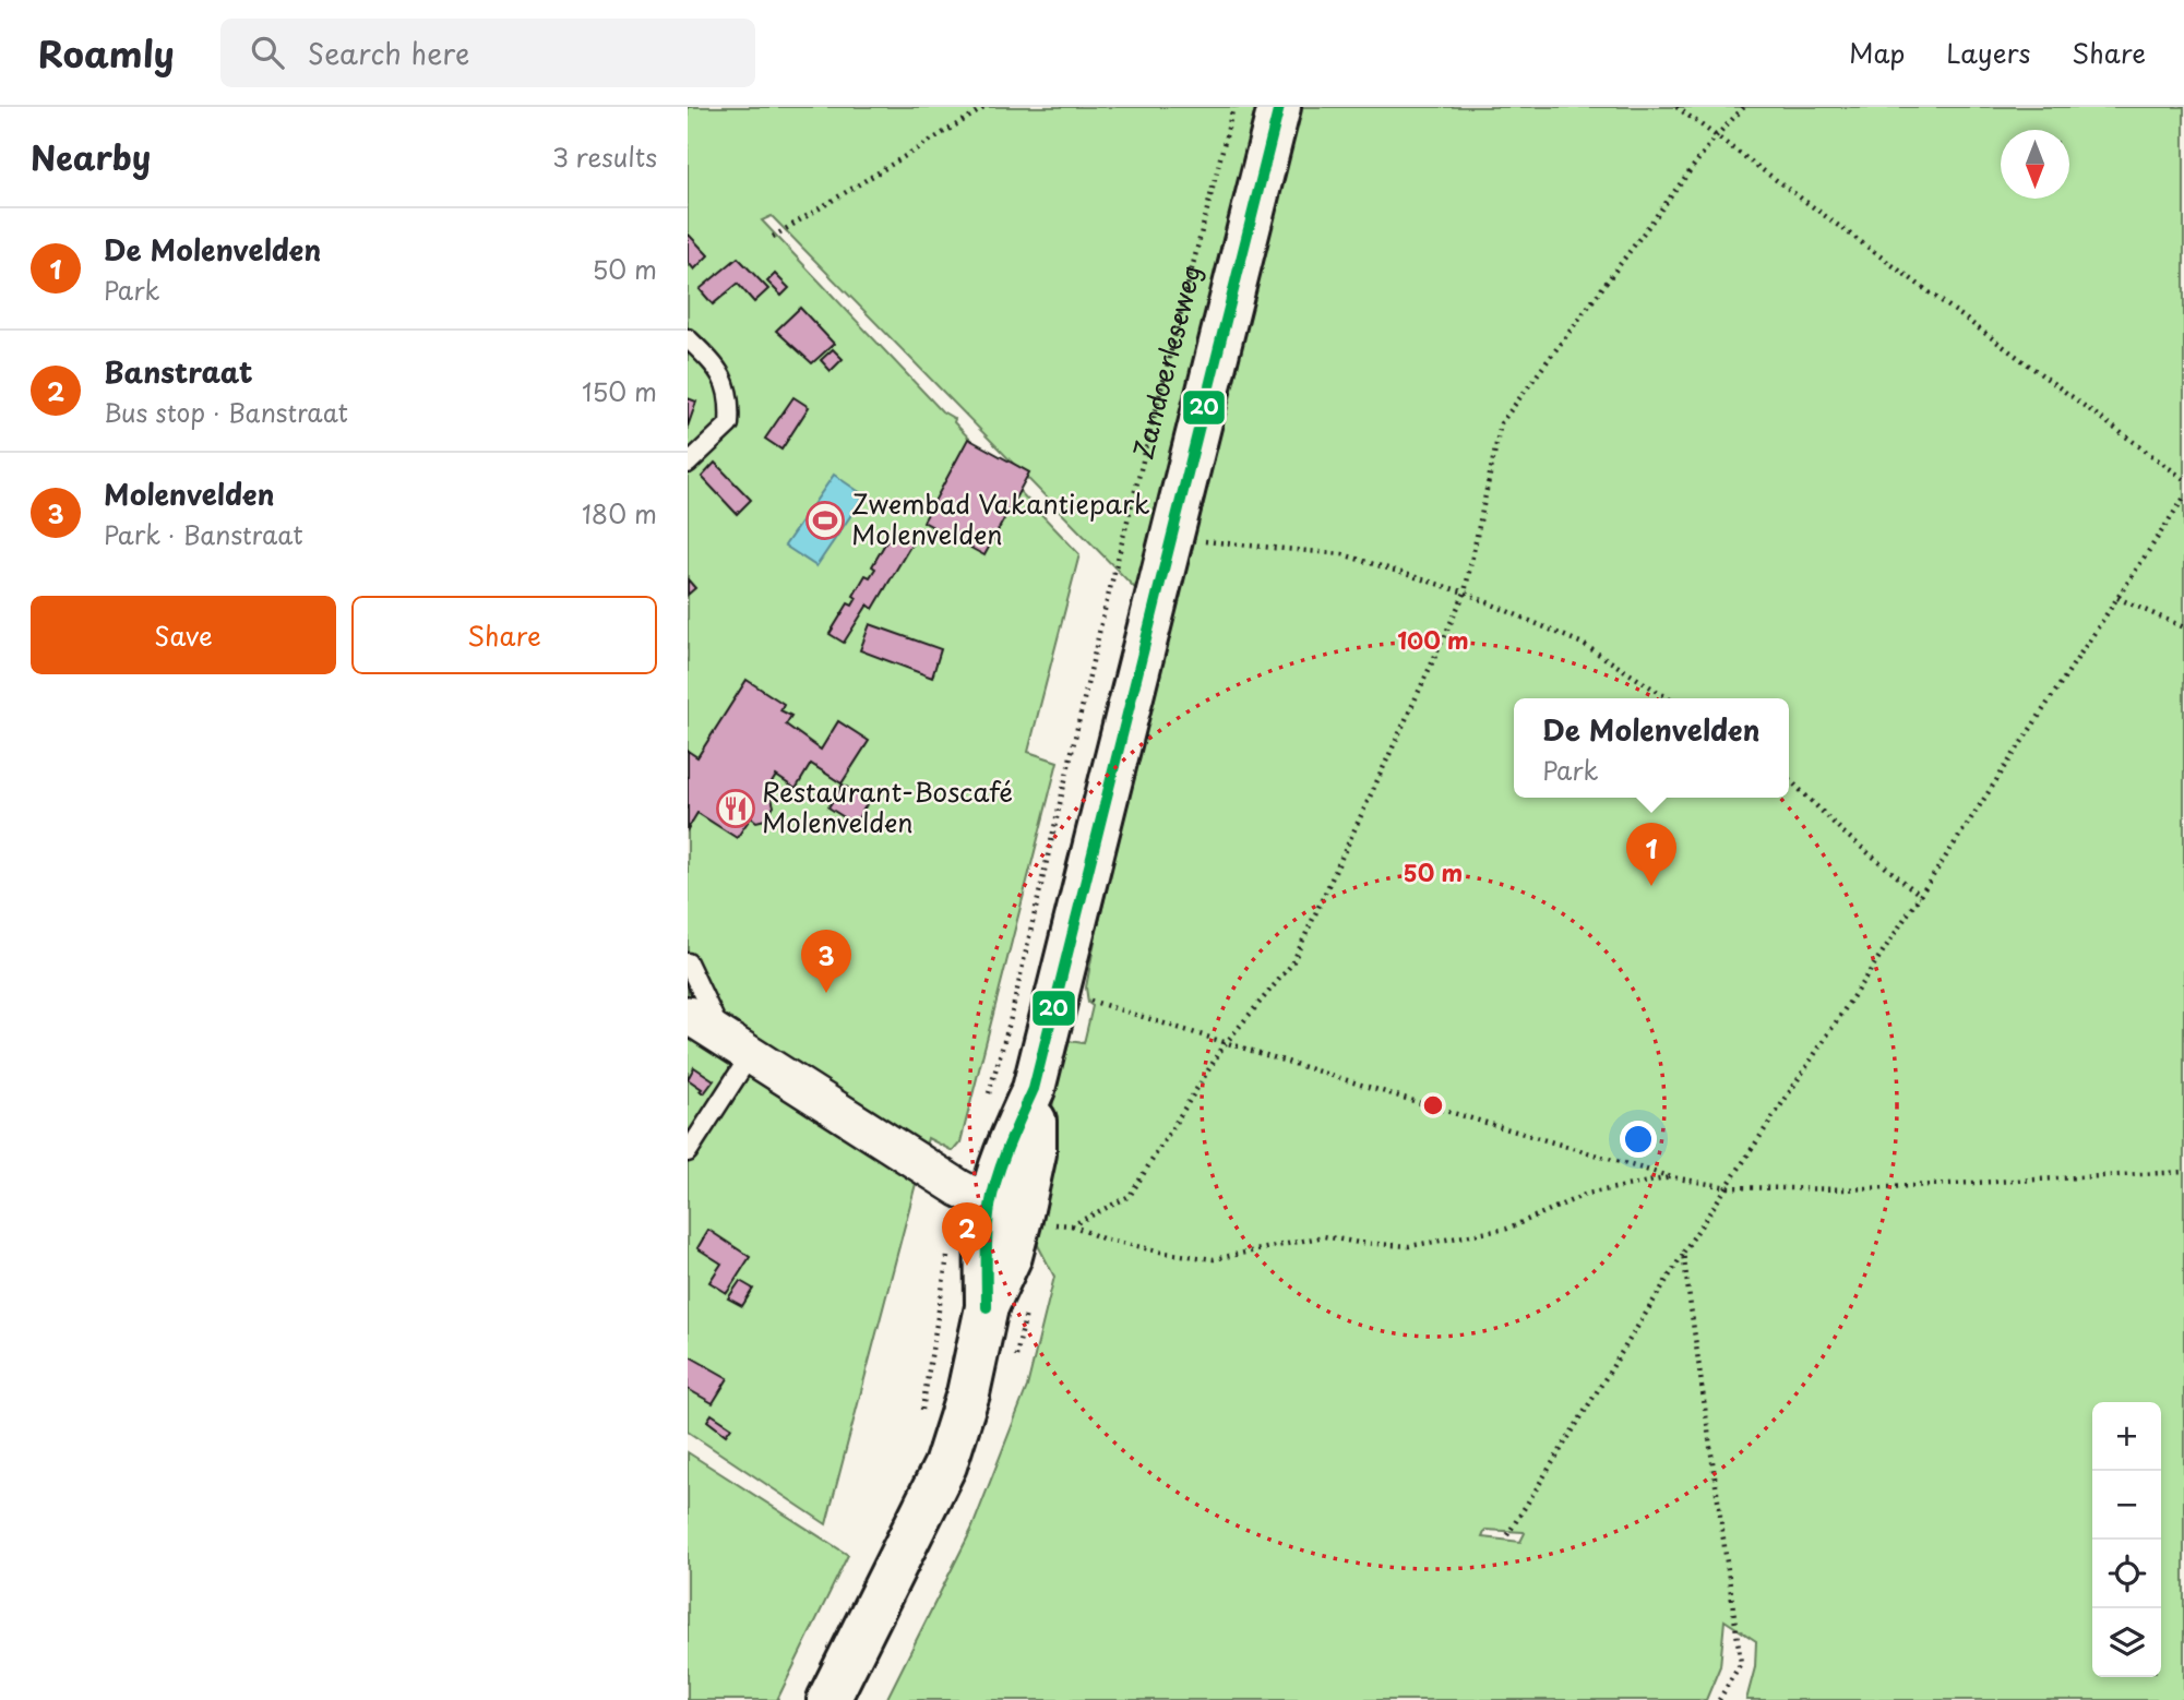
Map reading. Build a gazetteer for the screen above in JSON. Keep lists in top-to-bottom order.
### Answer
{
  "streets": {
    "street": ["Zandoerleseweg"]
  },
  "places": {
    "sports": ["Zwembad Vakantiepark Molenvelden"],
    "restaurant": ["Restaurant-Boscafé Molenvelden"]
  },
  "lines": ["transit line 20"],
  "north": "bottom",
  "page": {
    "header": "Roamly",
    "search": "Search here",
    "nav": ["Map", "Layers", "Share"],
    "heading": ["Nearby", "3 results"],
    "list": [
      {
        "mark": "1",
        "name": "De Molenvelden",
        "note": "Park",
        "value": "50 m"
      },
      {
        "mark": "2",
        "name": "Banstraat",
        "note": "Bus stop · Banstraat",
        "value": "150 m"
      },
      {
        "mark": "3",
        "name": "Molenvelden",
        "note": "Park · Banstraat",
        "value": "180 m"
      }
    ],
    "buttons": ["Save", "Share"],
    "popup": ["De Molenvelden", "Park"],
    "pins": ["1", "3", "2"],
    "map_buttons": ["+", "−"]
  },
  "rings": ["100 m", "50 m"]
}
